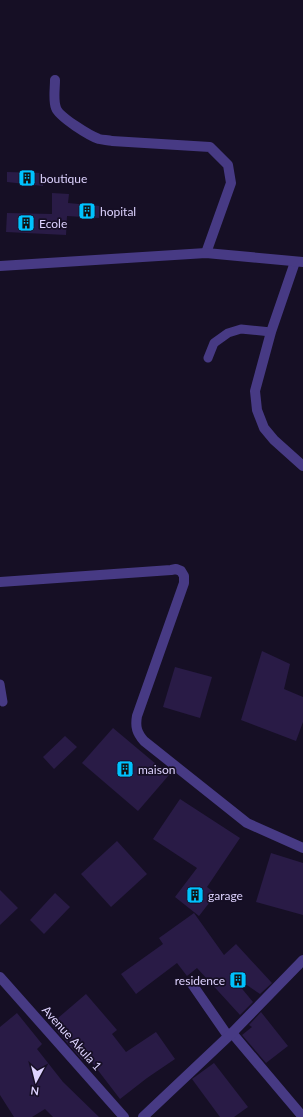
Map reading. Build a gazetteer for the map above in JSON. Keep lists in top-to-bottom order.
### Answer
{
  "streets": {
    "street": ["Avenue Akula 1"]
  },
  "places": {
    "building": [
      "boutique",
      "hopital",
      "Ecole",
      "maison",
      "garage",
      "residence"
    ]
  },
  "north": "bottom"
}
